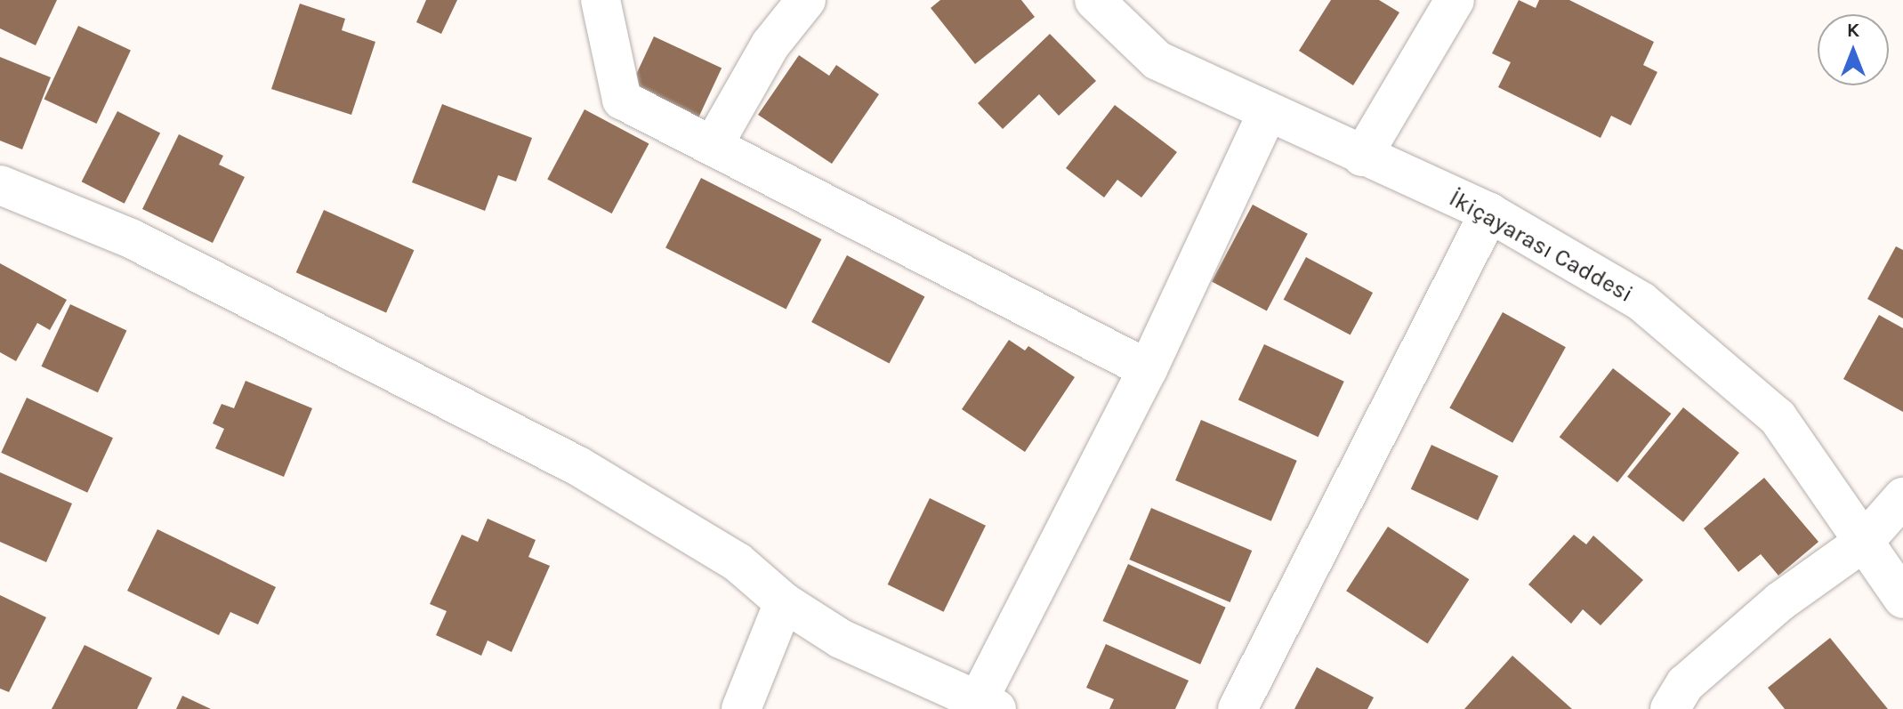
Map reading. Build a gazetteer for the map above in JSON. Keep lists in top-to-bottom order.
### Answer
{
  "streets": {
    "street": ["İkiçayarası Caddesi"]
  },
  "north": "top"
}
